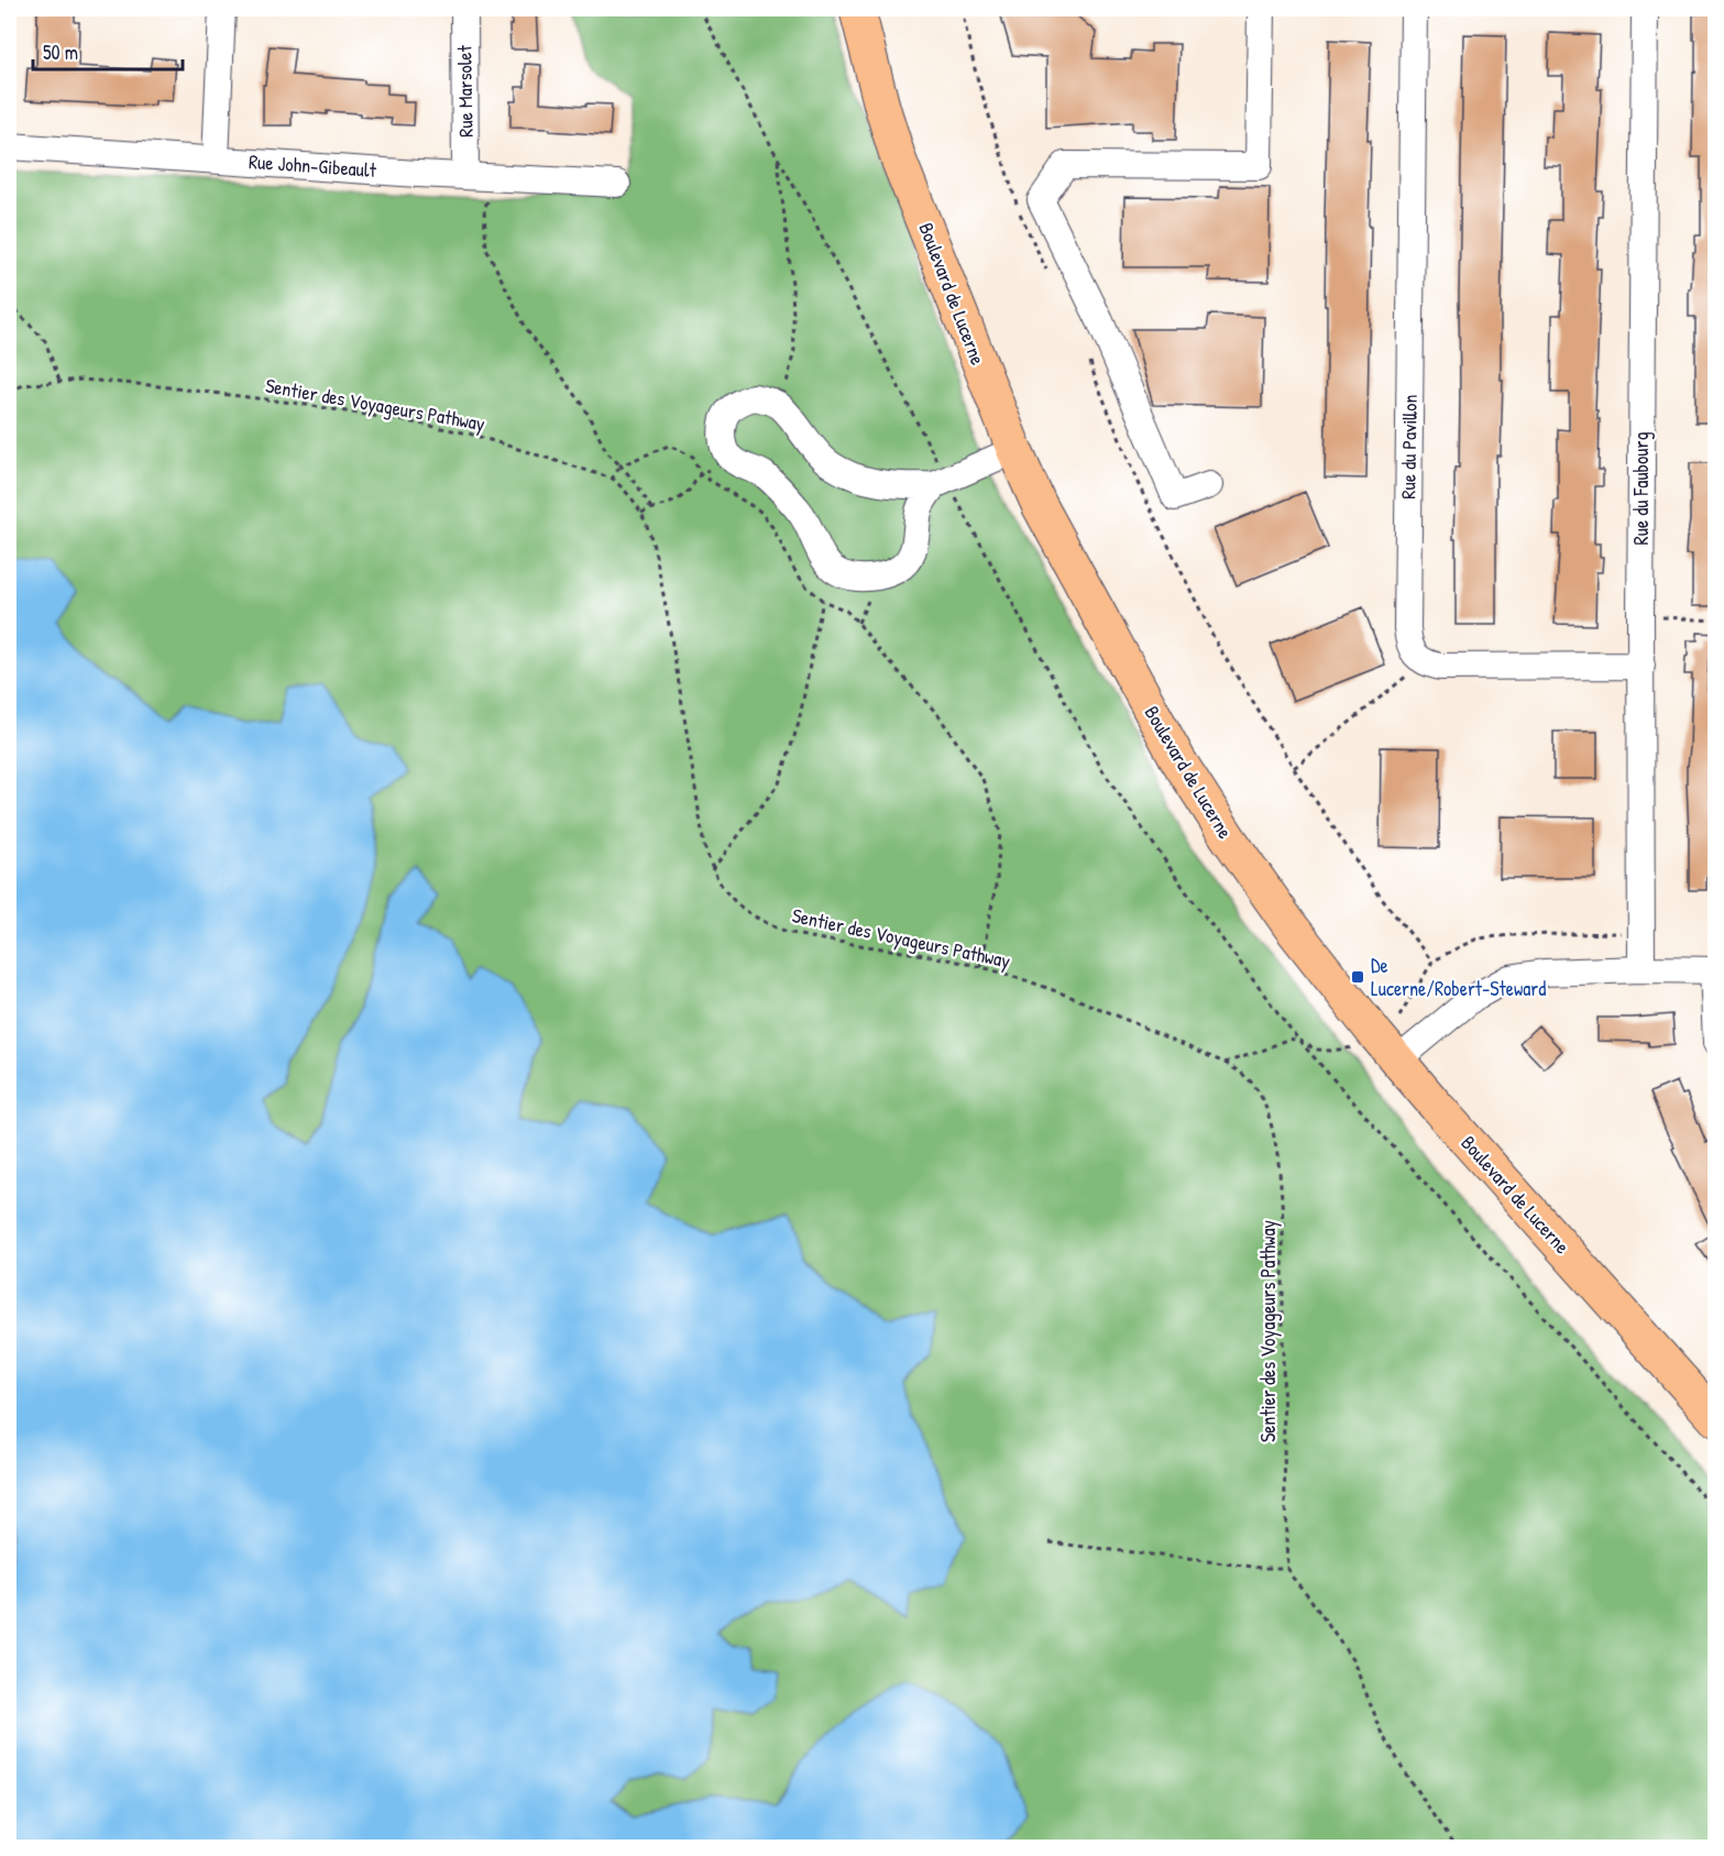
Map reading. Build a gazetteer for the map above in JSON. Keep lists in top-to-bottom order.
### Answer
{
  "streets": {
    "main road": ["Boulevard de Lucerne"],
    "street": [
      "Rue Marsolet",
      "Rue John-Gibeault",
      "Rue du Pavillon",
      "Rue du Faubourg"
    ],
    "path": ["Sentier des Voyageurs Pathway"]
  },
  "crossings": [
    ["Rue Marsolet", "Rue John-Gibeault"]
  ],
  "places": {
    "transit": ["De Lucerne/Robert-Steward"]
  },
  "scale_bar": "50 m"
}
